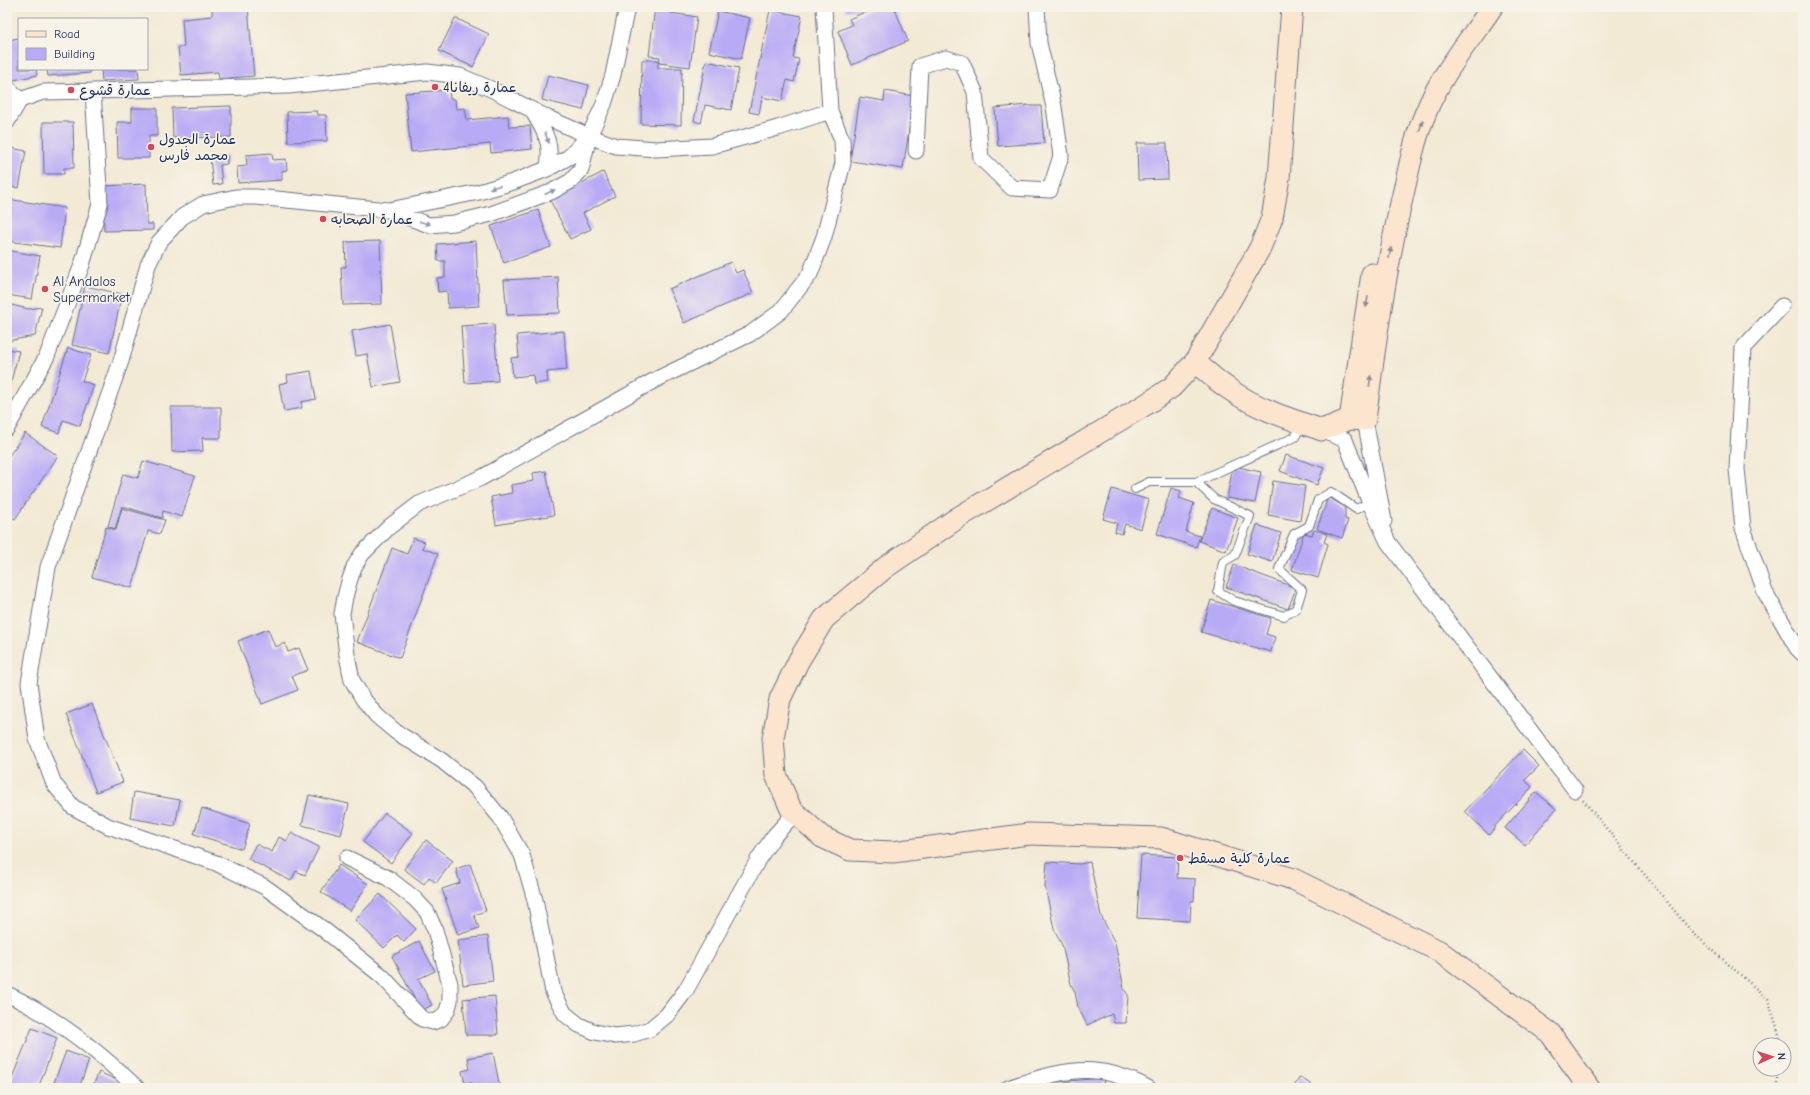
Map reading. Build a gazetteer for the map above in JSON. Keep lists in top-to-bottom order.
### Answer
{
  "places": [
    "عمارة ريفانا4",
    "عمارة قشوع",
    "عمارة الجدول محمد فارس",
    "عمارة الصحابه",
    "Al Andalos Supermarket",
    "عمارة كلية مسقط"
  ],
  "legend": ["Road", "Building"],
  "north": "right"
}
